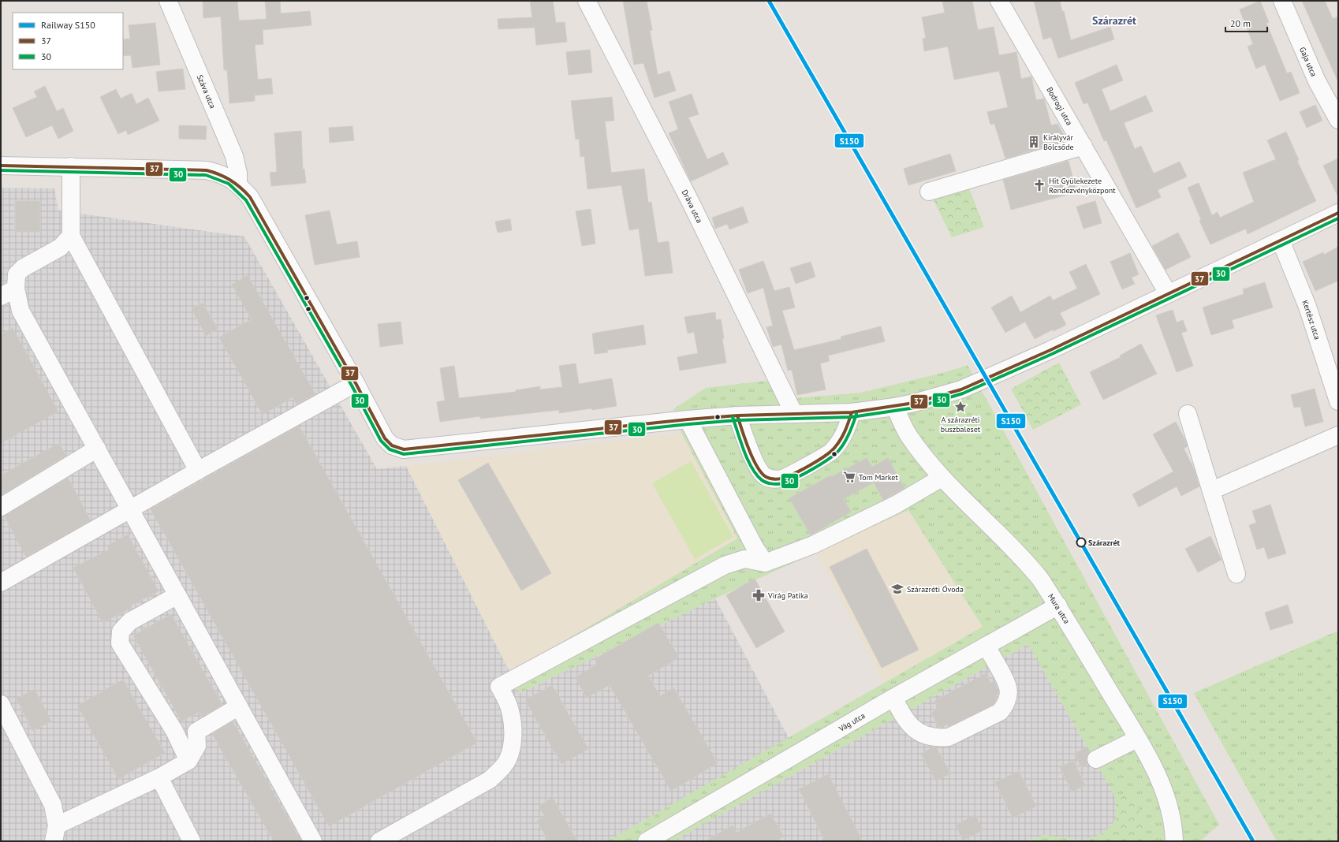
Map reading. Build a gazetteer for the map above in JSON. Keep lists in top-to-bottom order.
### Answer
{
  "streets": {
    "street": [
      "Gaja utca",
      "Száva utca",
      "Bodrogi utca",
      "Dráva utca",
      "Kertész utca",
      "Mura utca",
      "Vág utca"
    ]
  },
  "crossings": [
    ["Mura utca", "Vág utca"]
  ],
  "districts": ["Szárazrét"],
  "places": {
    "building": ["Királyvár Bölcsőde"],
    "church": ["Hit Gyülekezete Rendezvényközpont"],
    "place": ["A szárazréti buszbaleset"],
    "supermarket": ["Tom Market"],
    "other": ["Szárazrét"],
    "school or university": ["Szárazréti Óvoda"],
    "pharmacy": ["Virág Patika"]
  },
  "lines": ["rail line S150", "transit line 37", "transit line 30"],
  "legend": ["Railway S150", "37", "30"],
  "scale_bar": "20 m"
}
